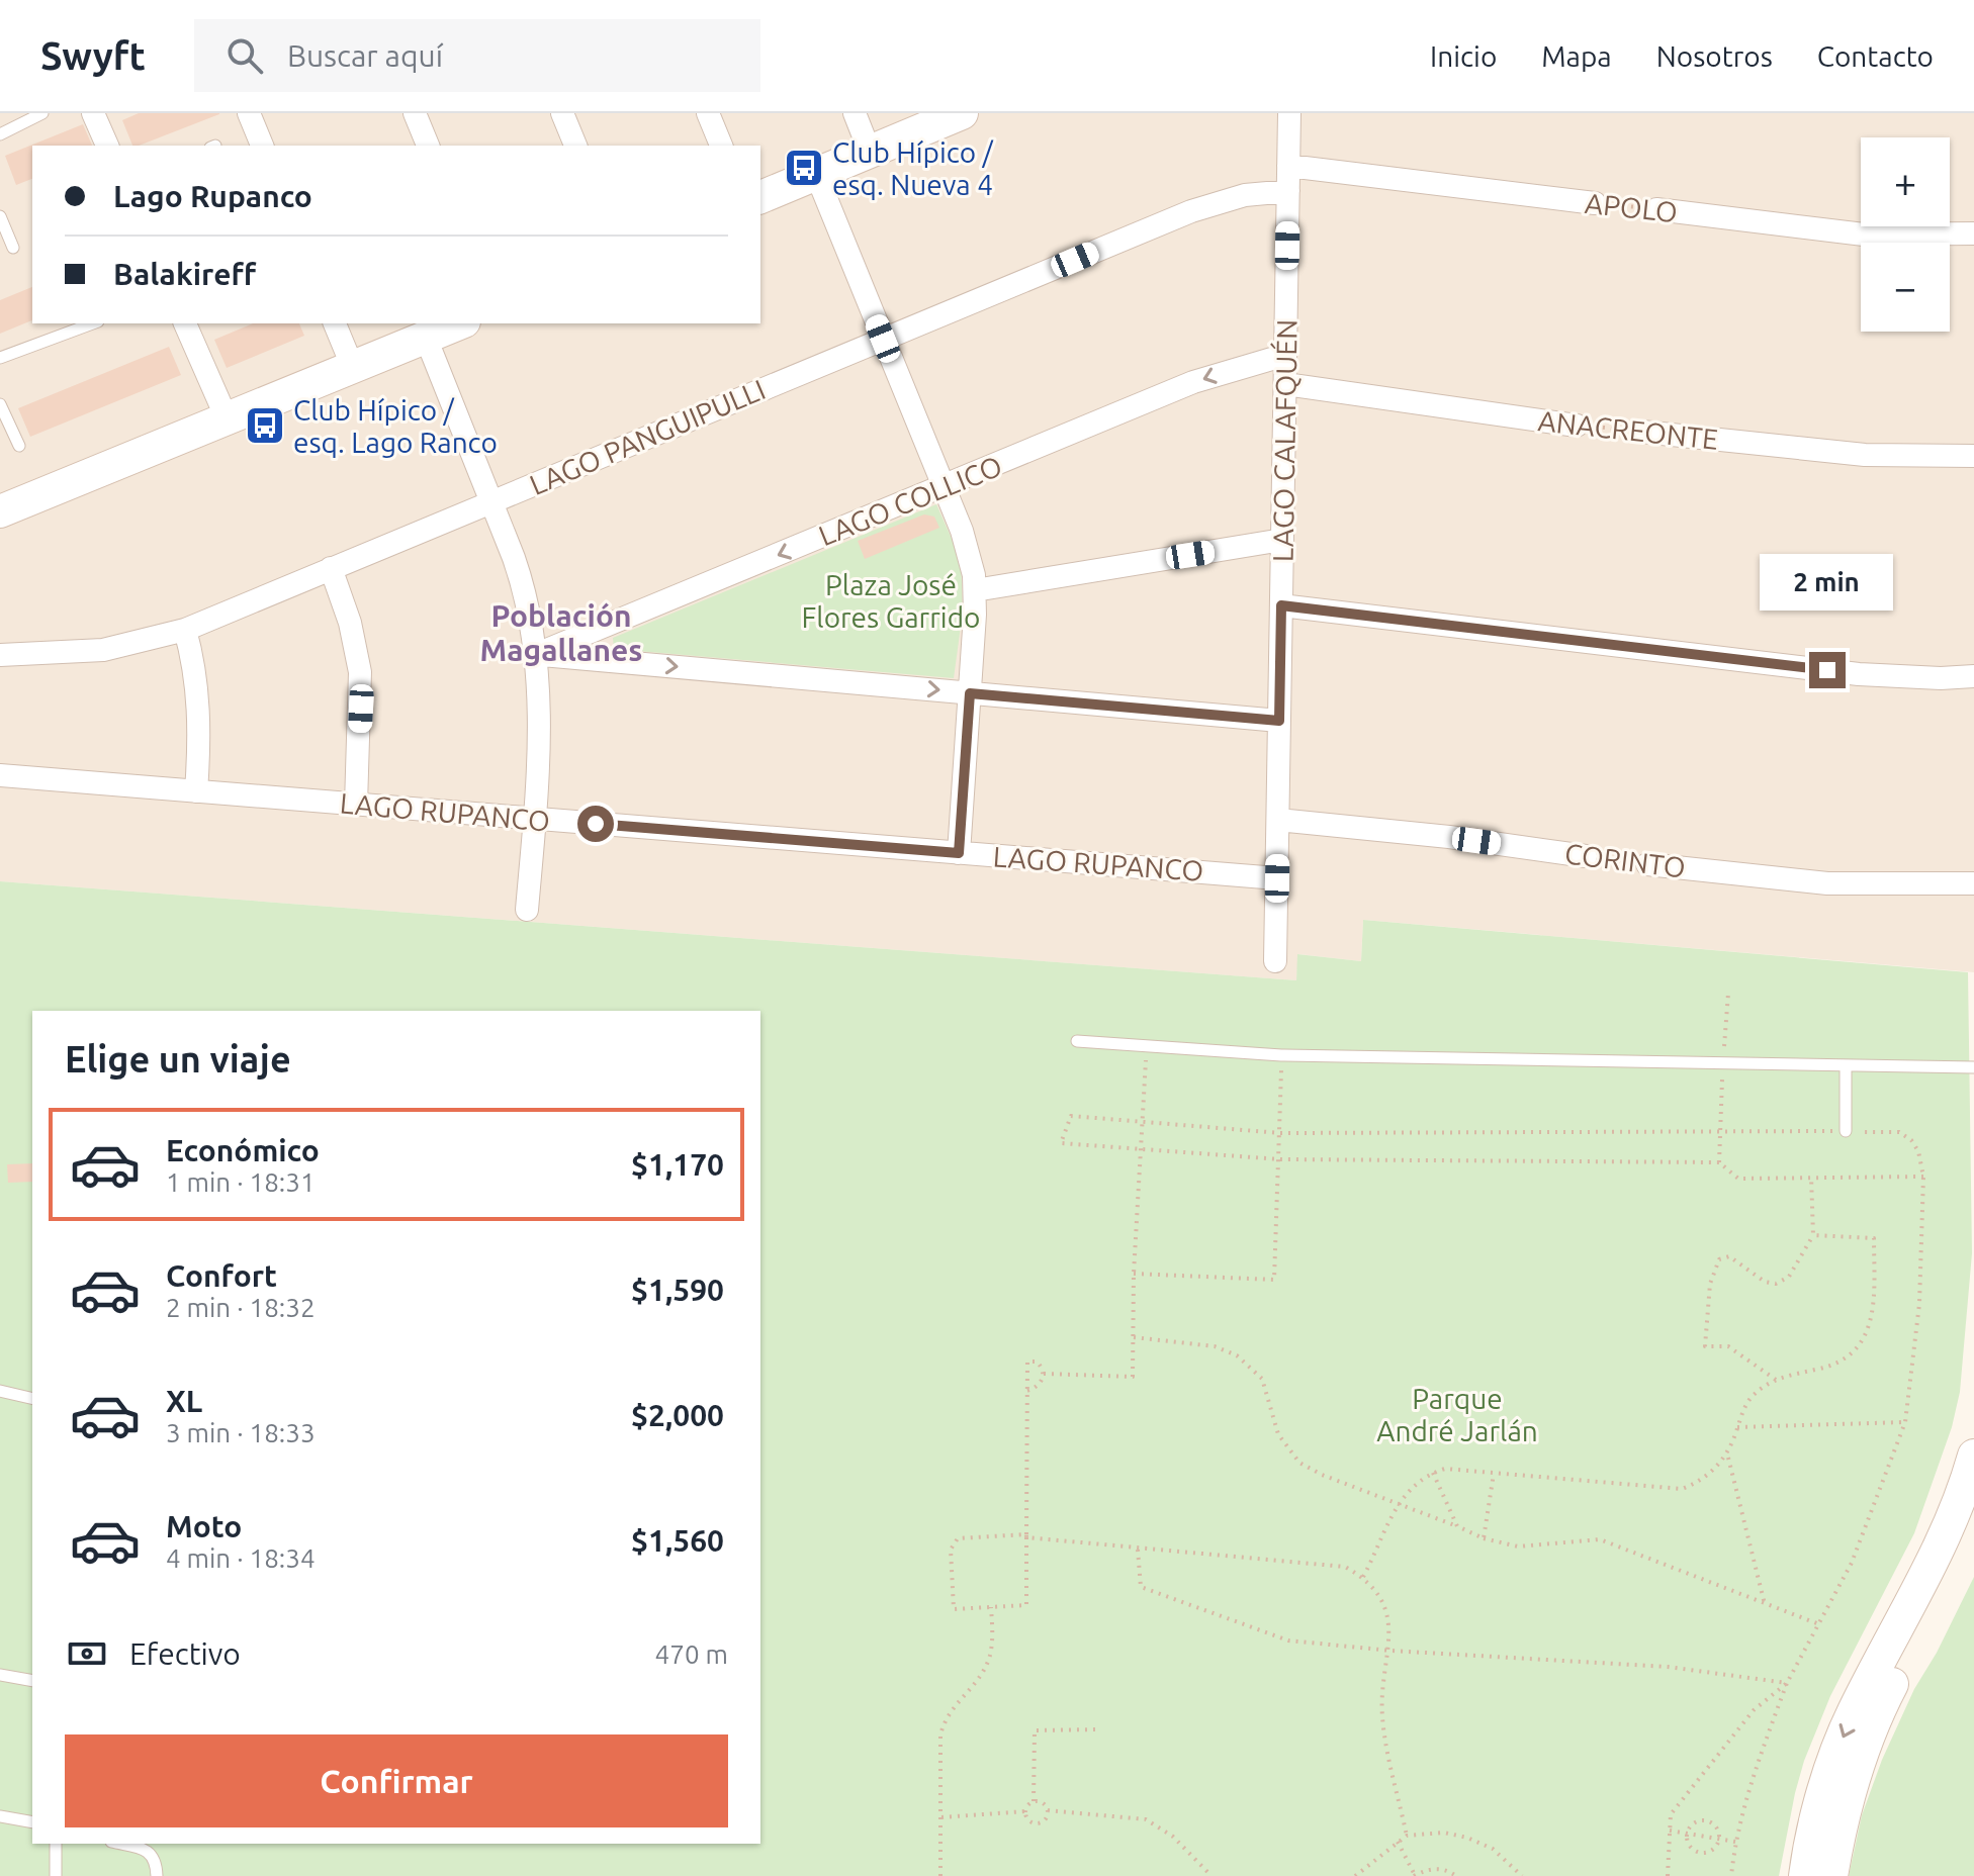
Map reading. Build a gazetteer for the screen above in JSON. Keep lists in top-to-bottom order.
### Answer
{
  "streets": {
    "street": [
      "APOLO",
      "ANACREONTE",
      "LAGO PANGUIPULLI",
      "LAGO CALAFQUÉN",
      "LAGO COLLICO",
      "LAGO RUPANCO",
      "CORINTO"
    ]
  },
  "crossings": [
    ["APOLO", "LAGO CALAFQUÉN"],
    ["ANACREONTE", "LAGO CALAFQUÉN"],
    ["LAGO PANGUIPULLI", "LAGO CALAFQUÉN"],
    ["LAGO CALAFQUÉN", "LAGO COLLICO"],
    ["LAGO CALAFQUÉN", "LAGO RUPANCO"],
    ["LAGO CALAFQUÉN", "CORINTO"]
  ],
  "districts": ["Población Magallanes"],
  "parks": ["Plaza José Flores Garrido", "Parque André Jarlán"],
  "places": {
    "bus stop": ["Club Hípico / esq. Nueva 4", "Club Hípico / esq. Lago Ranco"]
  },
  "page": {
    "header": "Swyft",
    "search": "Buscar aquí",
    "nav": [
      "Inicio",
      "Mapa",
      "Nosotros",
      "Contacto"
    ],
    "map_buttons": ["+", "−"],
    "banner": ["Lago Rupanco", "Balakireff"],
    "bubble": "2 min",
    "heading": "Elige un viaje",
    "list": [
      {
        "name": "Económico",
        "note": "1 min · 18:31",
        "value": "$1,170"
      },
      {
        "name": "Confort",
        "note": "2 min · 18:32",
        "value": "$1,590"
      },
      {
        "name": "XL",
        "note": "3 min · 18:33",
        "value": "$2,000"
      },
      {
        "name": "Moto",
        "note": "4 min · 18:34",
        "value": "$1,560"
      }
    ],
    "pay": ["Efectivo", "470 m"],
    "buttons": "Confirmar"
  }
}
